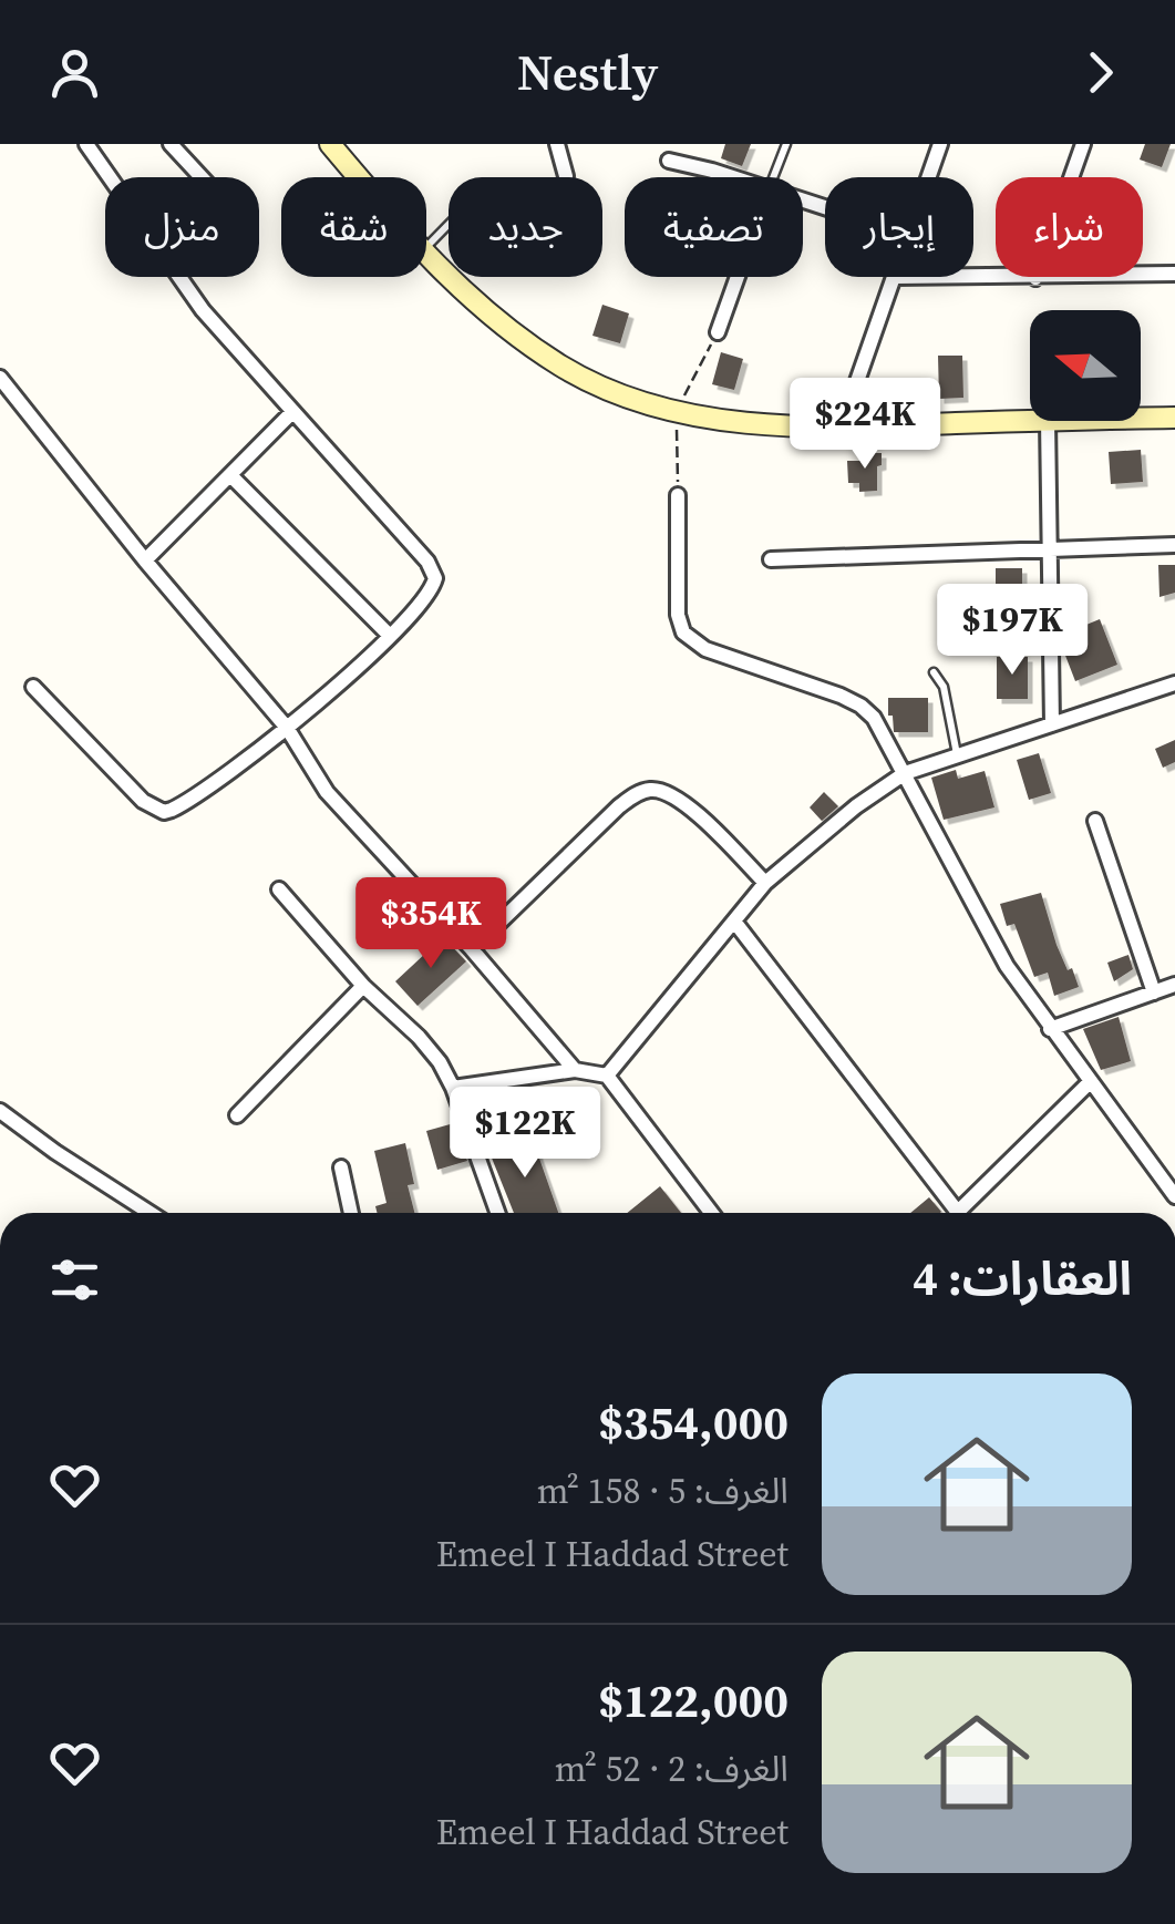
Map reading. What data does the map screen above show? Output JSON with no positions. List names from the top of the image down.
{
  "north": "left",
  "page": {
    "header": "Nestly",
    "chip": [
      "شراء",
      "إيجار",
      "تصفية",
      "جديد",
      "شقة",
      "منزل"
    ],
    "price": [
      "$224K",
      "$197K",
      "$354K",
      "$122K"
    ],
    "heading": "العقارات: 4",
    "list": [
      {
        "name": "$354,000",
        "note": "الغرف: 5 · 158 m² · Emeel I Haddad Street"
      },
      {
        "name": "$122,000",
        "note": "الغرف: 2 · 52 m² · Emeel I Haddad Street"
      }
    ]
  }
}
